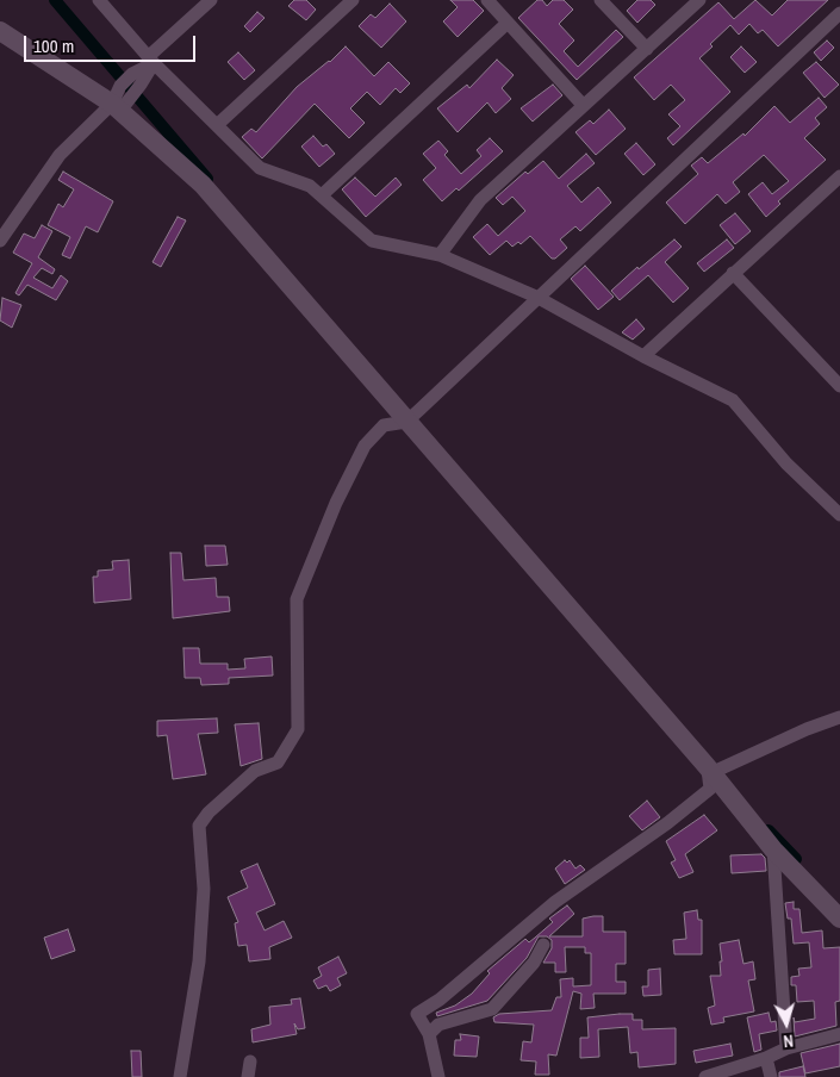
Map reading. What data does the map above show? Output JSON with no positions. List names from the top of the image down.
{
  "scale_bar": "100 m",
  "north": "bottom"
}
